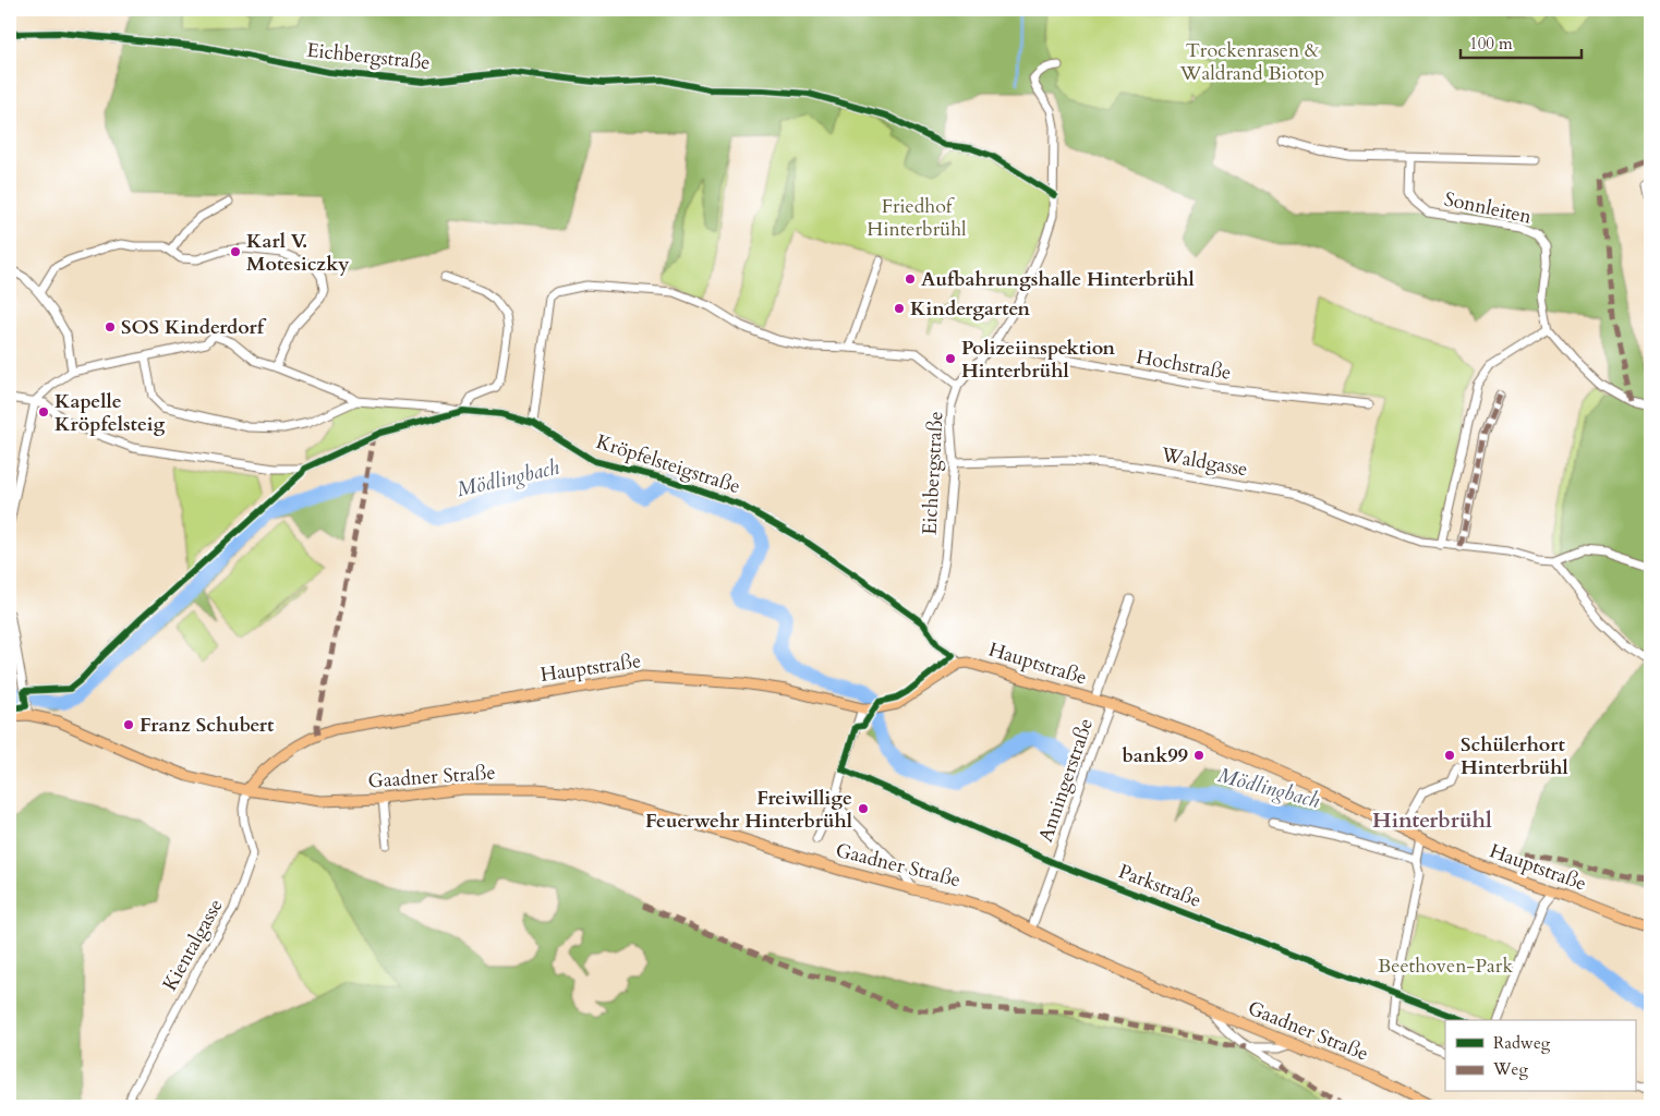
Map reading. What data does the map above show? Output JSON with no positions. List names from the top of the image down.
{
  "streets": {
    "main road": ["Hauptstraße", "Gaadner Straße"],
    "street": [
      "Eichbergstraße",
      "Sonnleiten",
      "Hochstraße",
      "Waldgasse",
      "Kröpfelsteigstraße",
      "Anningerstraße",
      "Parkstraße",
      "Kientalgasse"
    ]
  },
  "crossings": [
    ["Eichbergstraße", "Hochstraße"],
    ["Eichbergstraße", "Waldgasse"],
    ["Eichbergstraße", "Kröpfelsteigstraße"],
    ["Hauptstraße", "Gaadner Straße"],
    ["Hauptstraße", "Anningerstraße"],
    ["Hauptstraße", "Kientalgasse"],
    ["Gaadner Straße", "Anningerstraße"],
    ["Gaadner Straße", "Kientalgasse"],
    ["Anningerstraße", "Parkstraße"]
  ],
  "districts": ["Hinterbrühl"],
  "water": ["Mödlingbach"],
  "parks": ["Trockenrasen & Waldrand Biotop", "Friedhof Hinterbrühl", "Beethoven-Park"],
  "places": [
    "Karl V. Motesiczky",
    "Aufbahrungshalle Hinterbrühl",
    "Kindergarten",
    "SOS Kinderdorf",
    "Polizeiinspektion Hinterbrühl",
    "Kapelle Kröpfelsteig",
    "Franz Schubert",
    "bank99",
    "Schülerhort Hinterbrühl",
    "Freiwillige Feuerwehr Hinterbrühl"
  ],
  "legend": ["Radweg", "Weg"],
  "scale_bar": "100 m"
}
